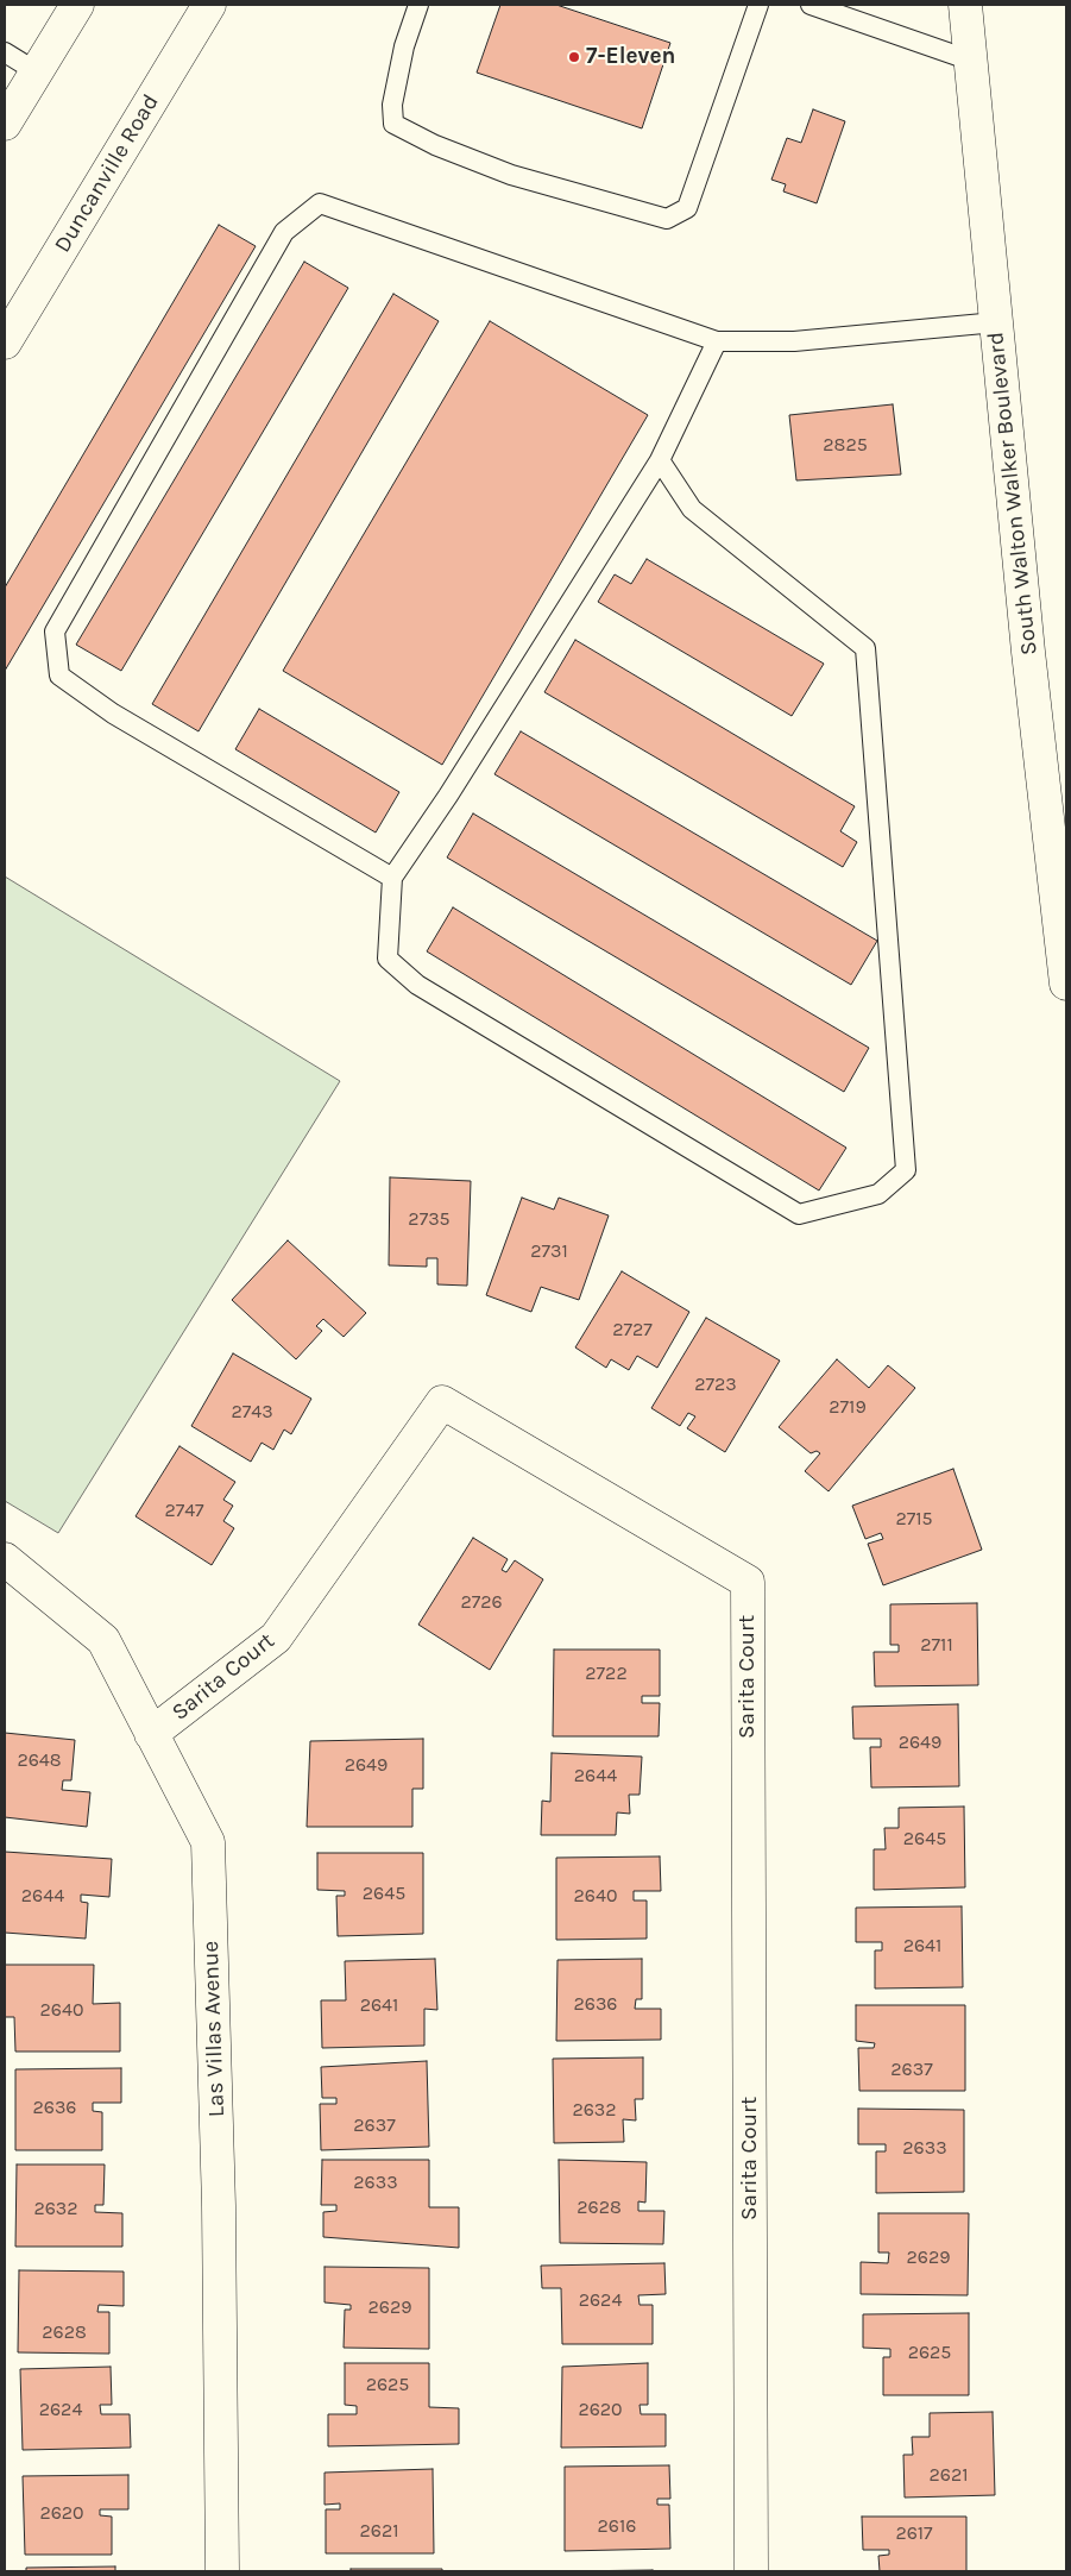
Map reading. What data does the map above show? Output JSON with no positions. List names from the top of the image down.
{
  "streets": {
    "street": [
      "Duncanville Road",
      "South Walton Walker Boulevard",
      "Sarita Court",
      "Las Villas Avenue"
    ]
  },
  "crossings": [
    ["Sarita Court", "Las Villas Avenue"]
  ],
  "places": ["7-Eleven"],
  "house_numbers": [
    "2825",
    "2735",
    "2731",
    "2727",
    "2723",
    "2719",
    "2743",
    "2747",
    "2715",
    "2726",
    "2711",
    "2722",
    "2649",
    "2648",
    "2649",
    "2644",
    "2645",
    "2645",
    "2644",
    "2640",
    "2641",
    "2636",
    "2641",
    "2640",
    "2637",
    "2636",
    "2632",
    "2637",
    "2633",
    "2633",
    "2628",
    "2632",
    "2629",
    "2624",
    "2629",
    "2628",
    "2625",
    "2625",
    "2624",
    "2620",
    "2621",
    "2620",
    "2616",
    "2621",
    "2617"
  ]
}
